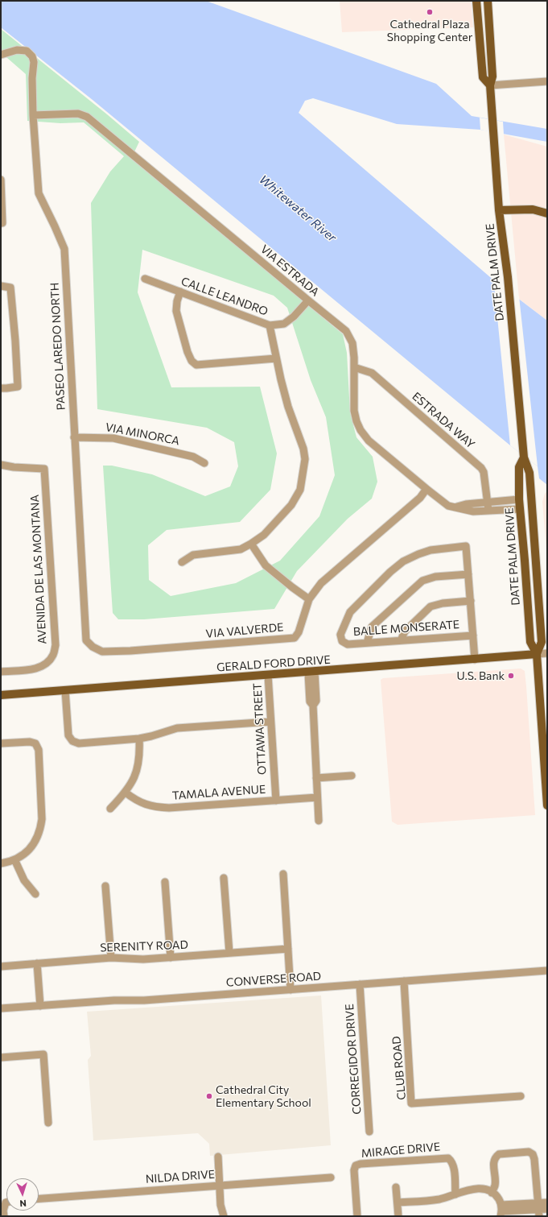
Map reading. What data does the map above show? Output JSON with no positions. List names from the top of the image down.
{
  "streets": {
    "main road": ["DATE PALM DRIVE", "GERALD FORD DRIVE"],
    "street": [
      "VIA ESTRADA",
      "CALLE LEANDRO",
      "PASEO LAREDO NORTH",
      "ESTRADA WAY",
      "VIA MINORCA",
      "AVENIDA DE LAS MONTANA",
      "BALLE MONSERATE",
      "VIA VALVERDE",
      "OTTAWA STREET",
      "TAMALA AVENUE",
      "SERENITY ROAD",
      "CONVERSE ROAD",
      "CORREGIDOR DRIVE",
      "CLUB ROAD",
      "MIRAGE DRIVE",
      "NILDA DRIVE"
    ]
  },
  "crossings": [
    ["VIA ESTRADA", "DATE PALM DRIVE"],
    ["VIA ESTRADA", "CALLE LEANDRO"],
    ["VIA ESTRADA", "PASEO LAREDO NORTH"],
    ["VIA ESTRADA", "ESTRADA WAY"],
    ["VIA ESTRADA", "VIA VALVERDE"],
    ["DATE PALM DRIVE", "GERALD FORD DRIVE"],
    ["PASEO LAREDO NORTH", "VIA MINORCA"],
    ["PASEO LAREDO NORTH", "VIA VALVERDE"],
    ["GERALD FORD DRIVE", "OTTAWA STREET"],
    ["OTTAWA STREET", "TAMALA AVENUE"],
    ["CONVERSE ROAD", "CORREGIDOR DRIVE"],
    ["CONVERSE ROAD", "CLUB ROAD"]
  ],
  "water": ["Whitewater River"],
  "places": ["Cathedral Plaza Shopping Center", "U.S. Bank", "Cathedral City Elementary School"],
  "north": "bottom"
}
